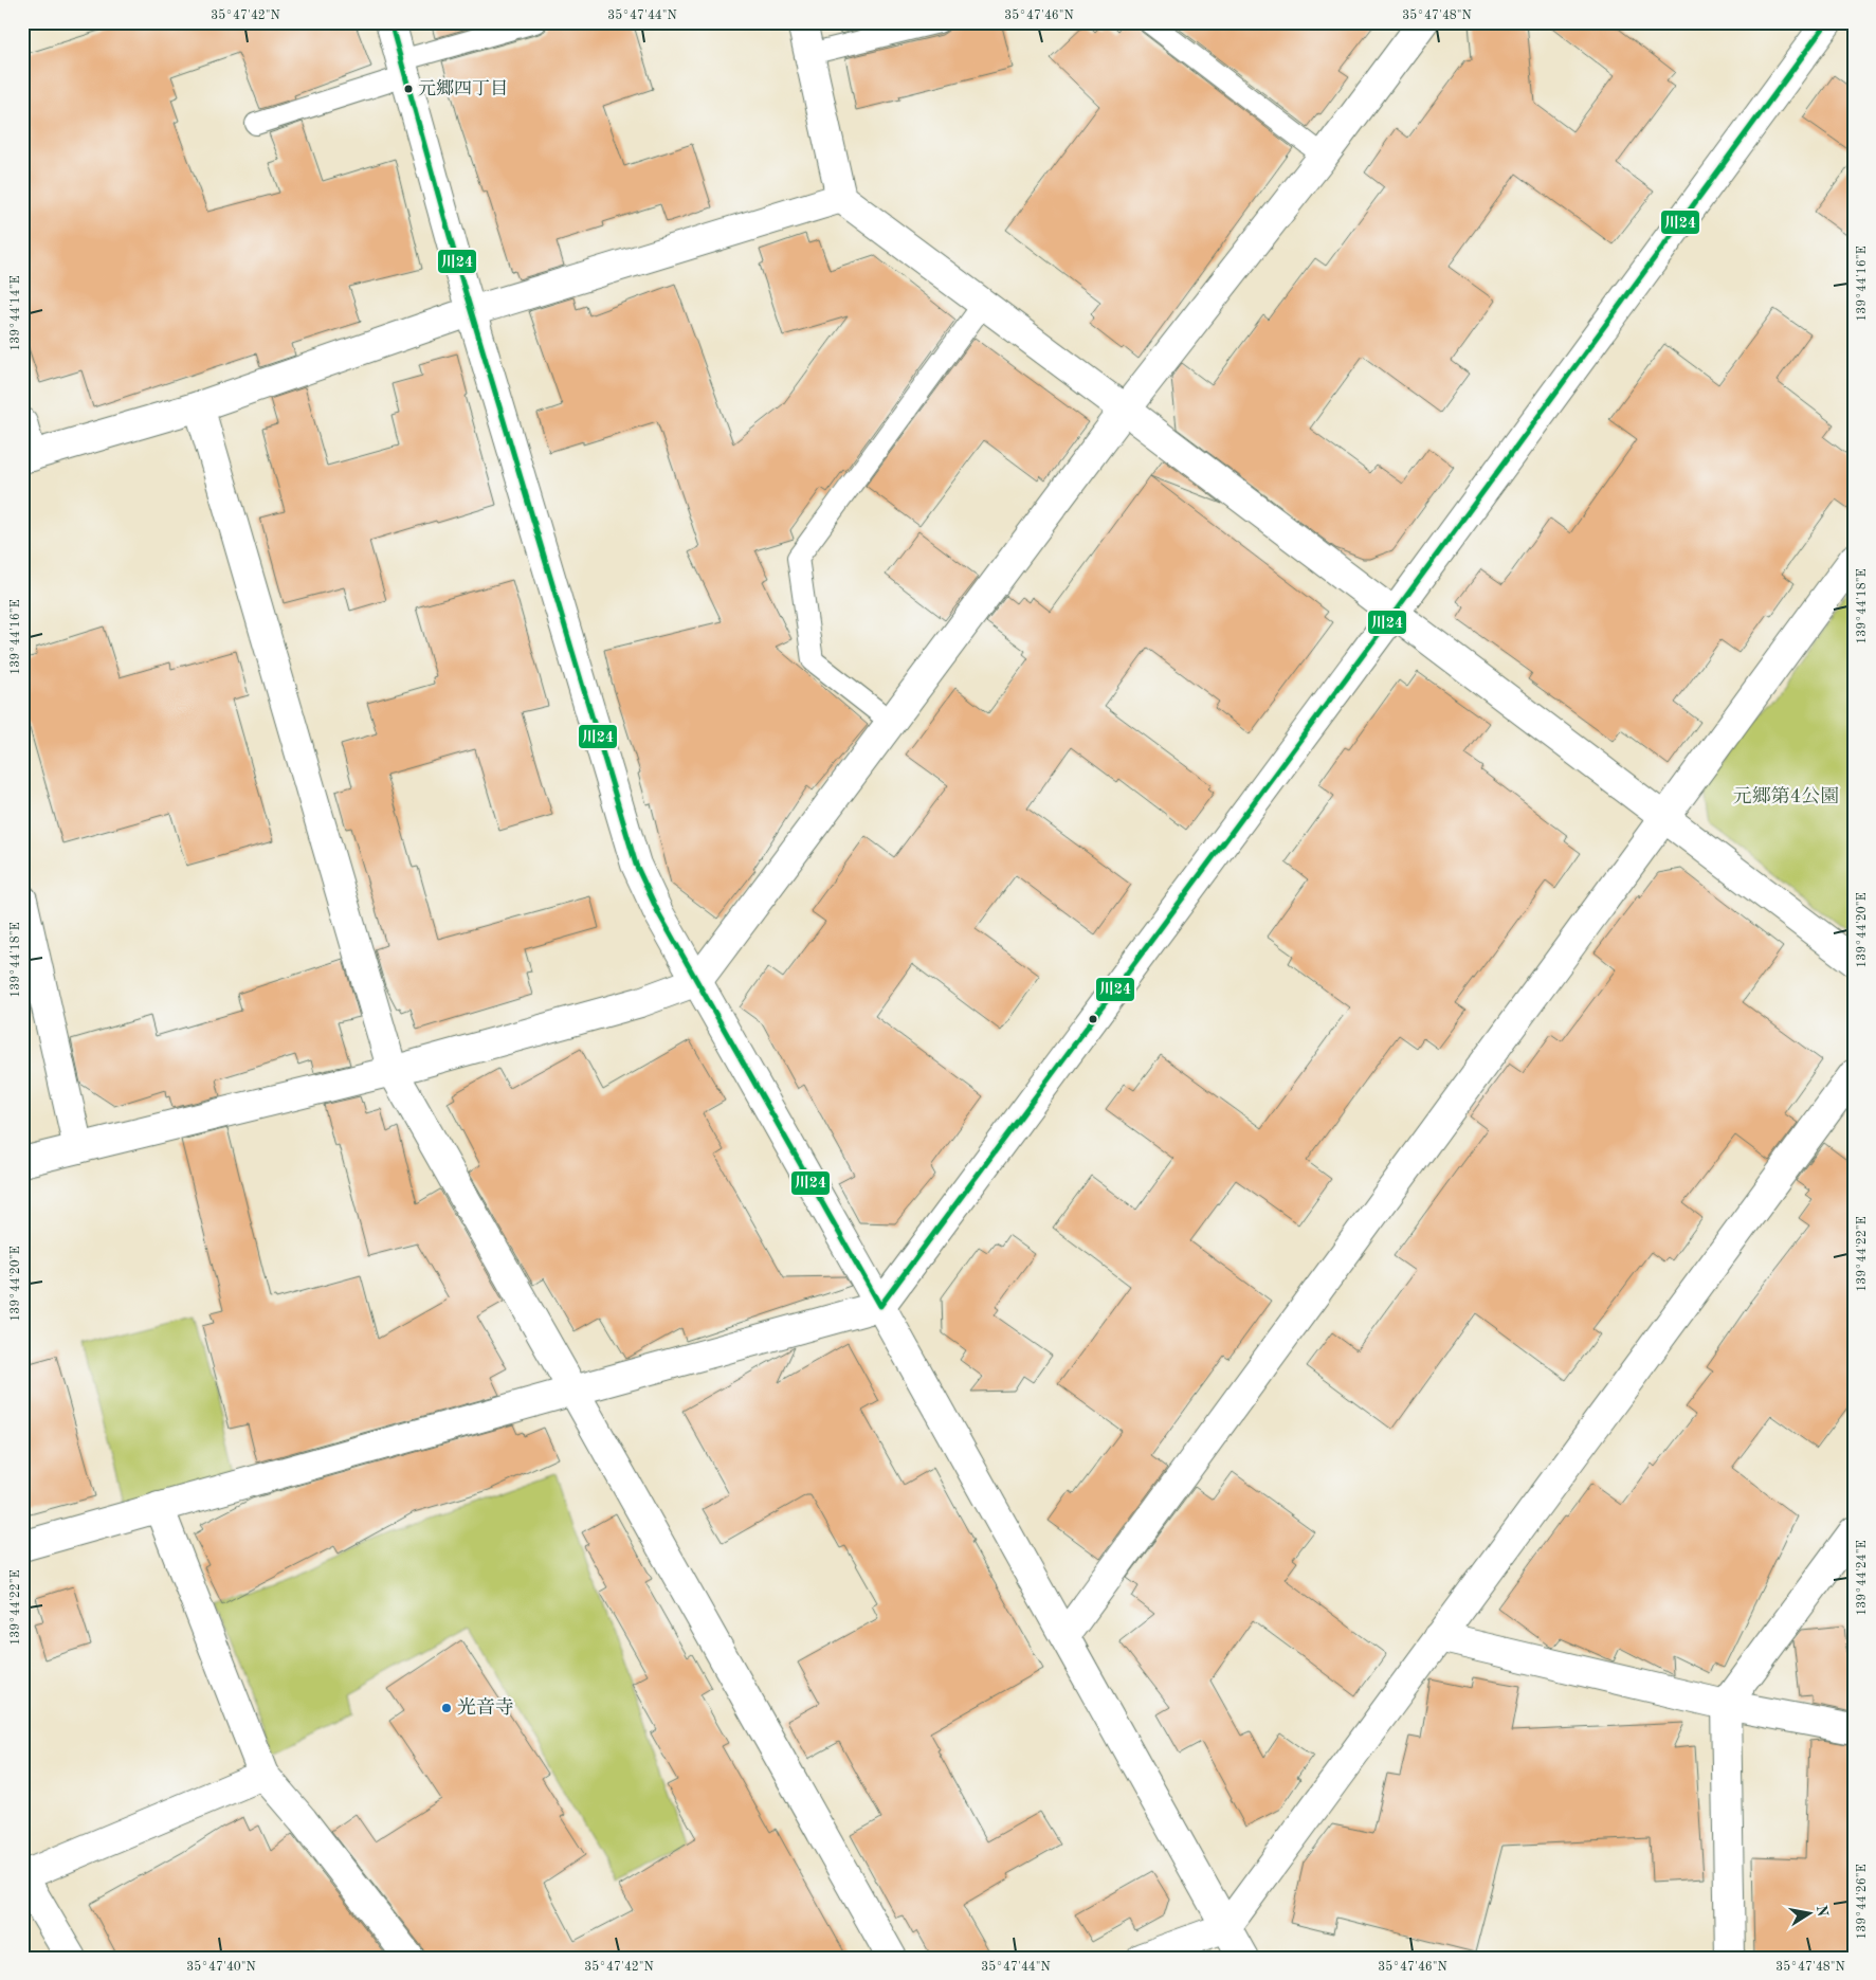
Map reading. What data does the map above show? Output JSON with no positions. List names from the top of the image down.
{
  "parks": ["元郷第4公園"],
  "places": ["元郷四丁目", "光音寺"],
  "lines": ["transit line 川24"],
  "north": "right",
  "coordinates": [
    "35°47'42\"N",
    "35°47'44\"N",
    "35°47'46\"N",
    "35°47'48\"N",
    "139°44'16\"E",
    "139°44'14\"E",
    "139°44'18\"E",
    "139°44'20\"E",
    "139°44'22\"E",
    "139°44'24\"E",
    "139°44'26\"E",
    "35°47'40\"N"
  ]
}
